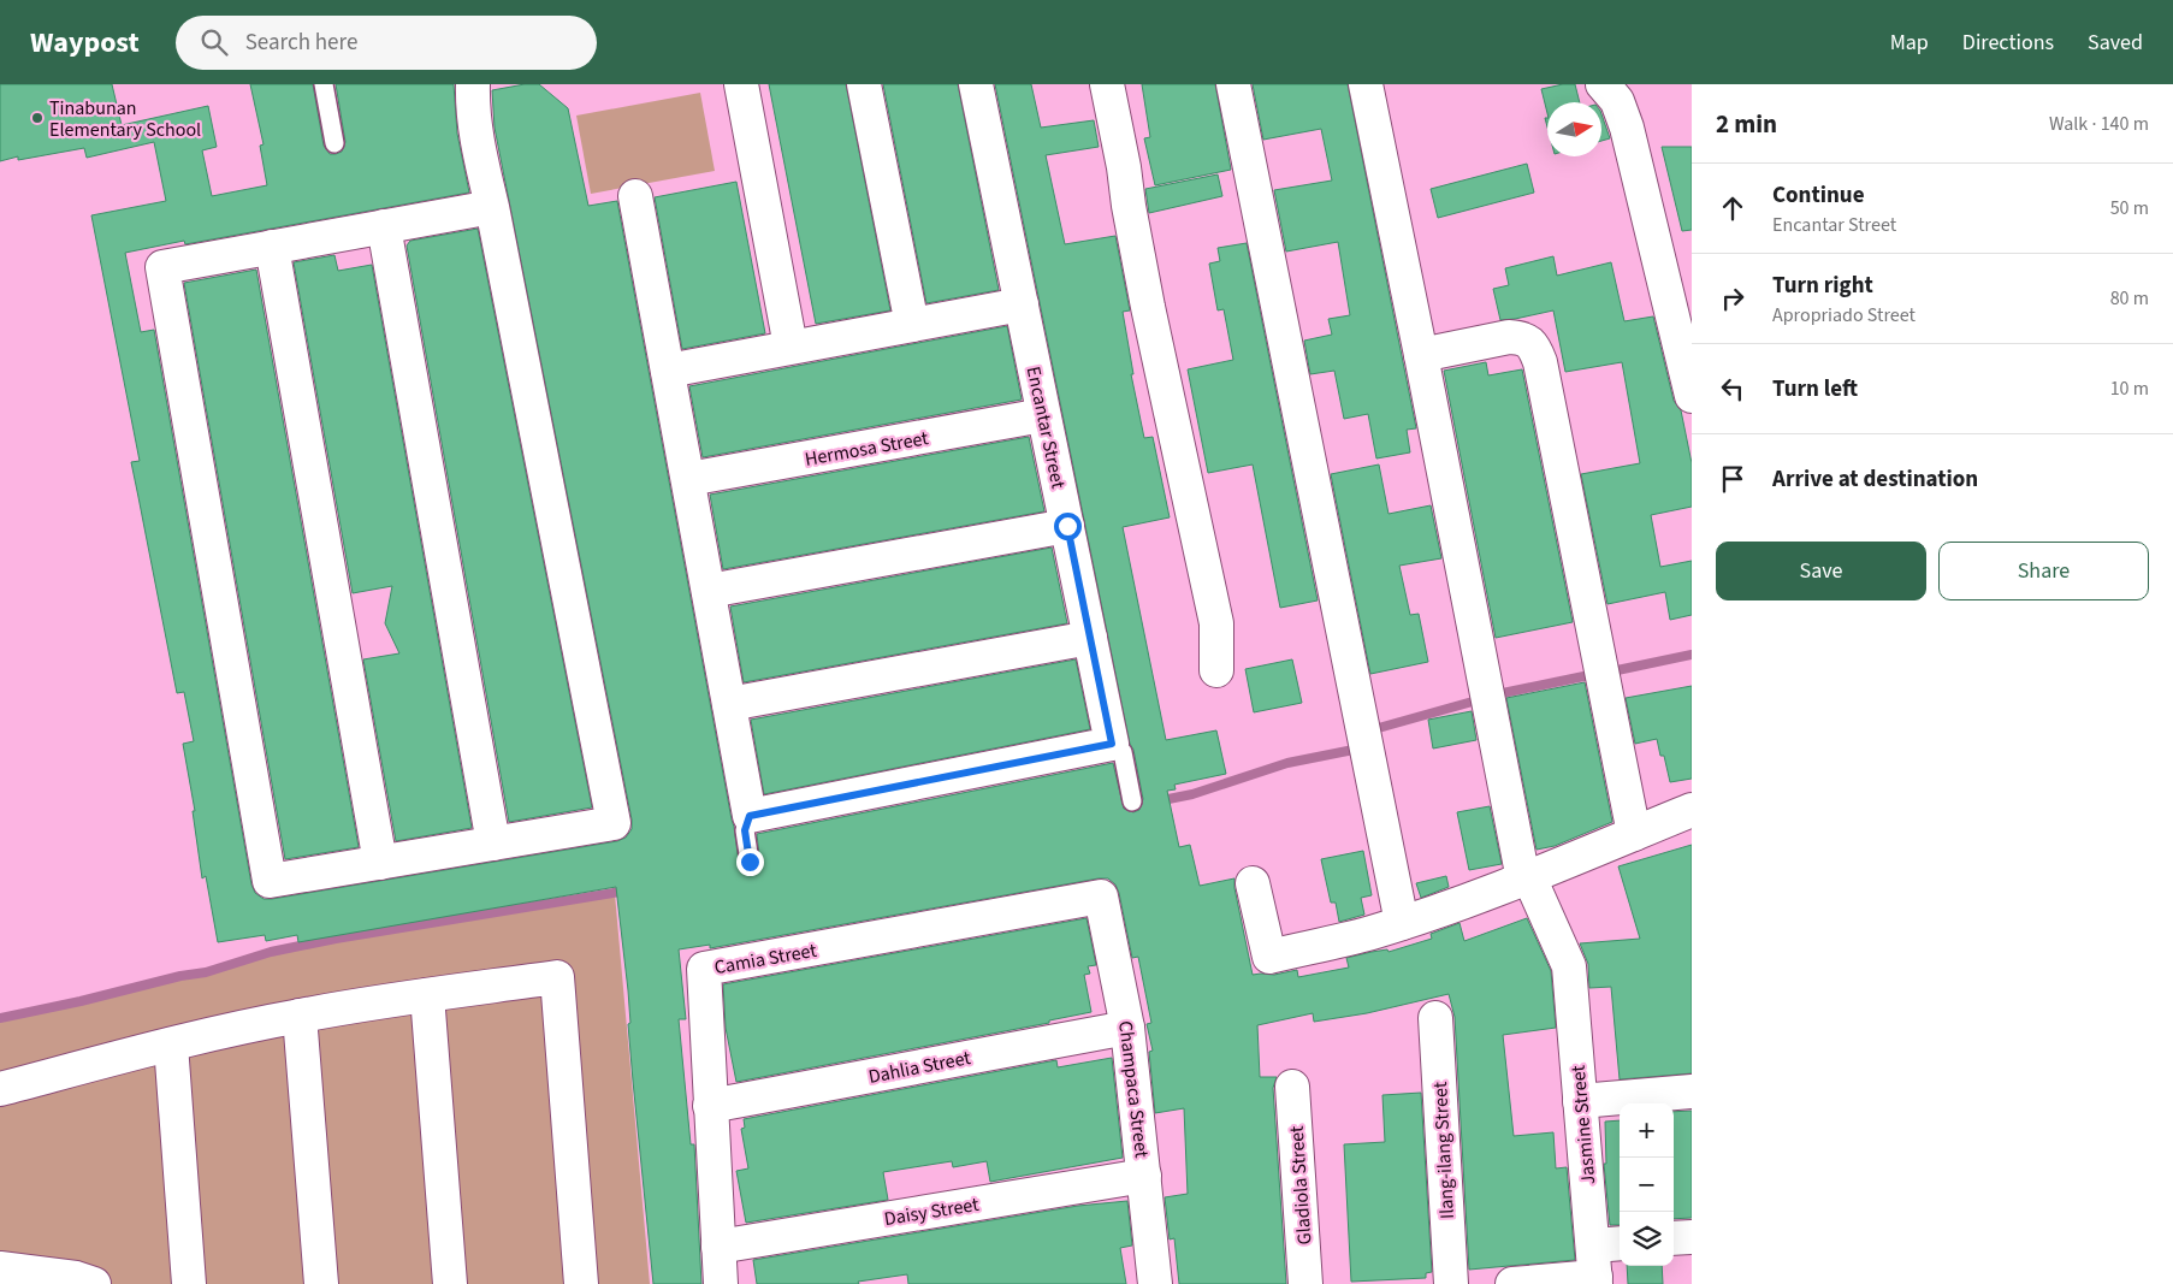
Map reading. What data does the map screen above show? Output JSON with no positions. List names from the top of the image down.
{
  "streets": {
    "street": [
      "Encantar Street",
      "Hermosa Street",
      "Camia Street",
      "Dahlia Street",
      "Champaca Street",
      "Jasmine Street",
      "Ilang-ilang Street",
      "Gladiola Street",
      "Daisy Street"
    ]
  },
  "crossings": [
    ["Encantar Street", "Hermosa Street"],
    ["Camia Street", "Dahlia Street"],
    ["Camia Street", "Champaca Street"],
    ["Camia Street", "Daisy Street"],
    ["Dahlia Street", "Champaca Street"],
    ["Champaca Street", "Daisy Street"]
  ],
  "places": ["Tinabunan Elementary School"],
  "north": "right",
  "page": {
    "header": "Waypost",
    "search": "Search here",
    "nav": ["Map", "Directions", "Saved"],
    "heading": ["2 min", "Walk · 140 m"],
    "list": [
      ["Continue", "Encantar Street", "50 m"],
      ["Turn right", "Apropriado Street", "80 m"],
      ["Turn left", "10 m"],
      "Arrive at destination"
    ],
    "buttons": ["Save", "Share"],
    "map_buttons": ["+", "−"]
  }
}
